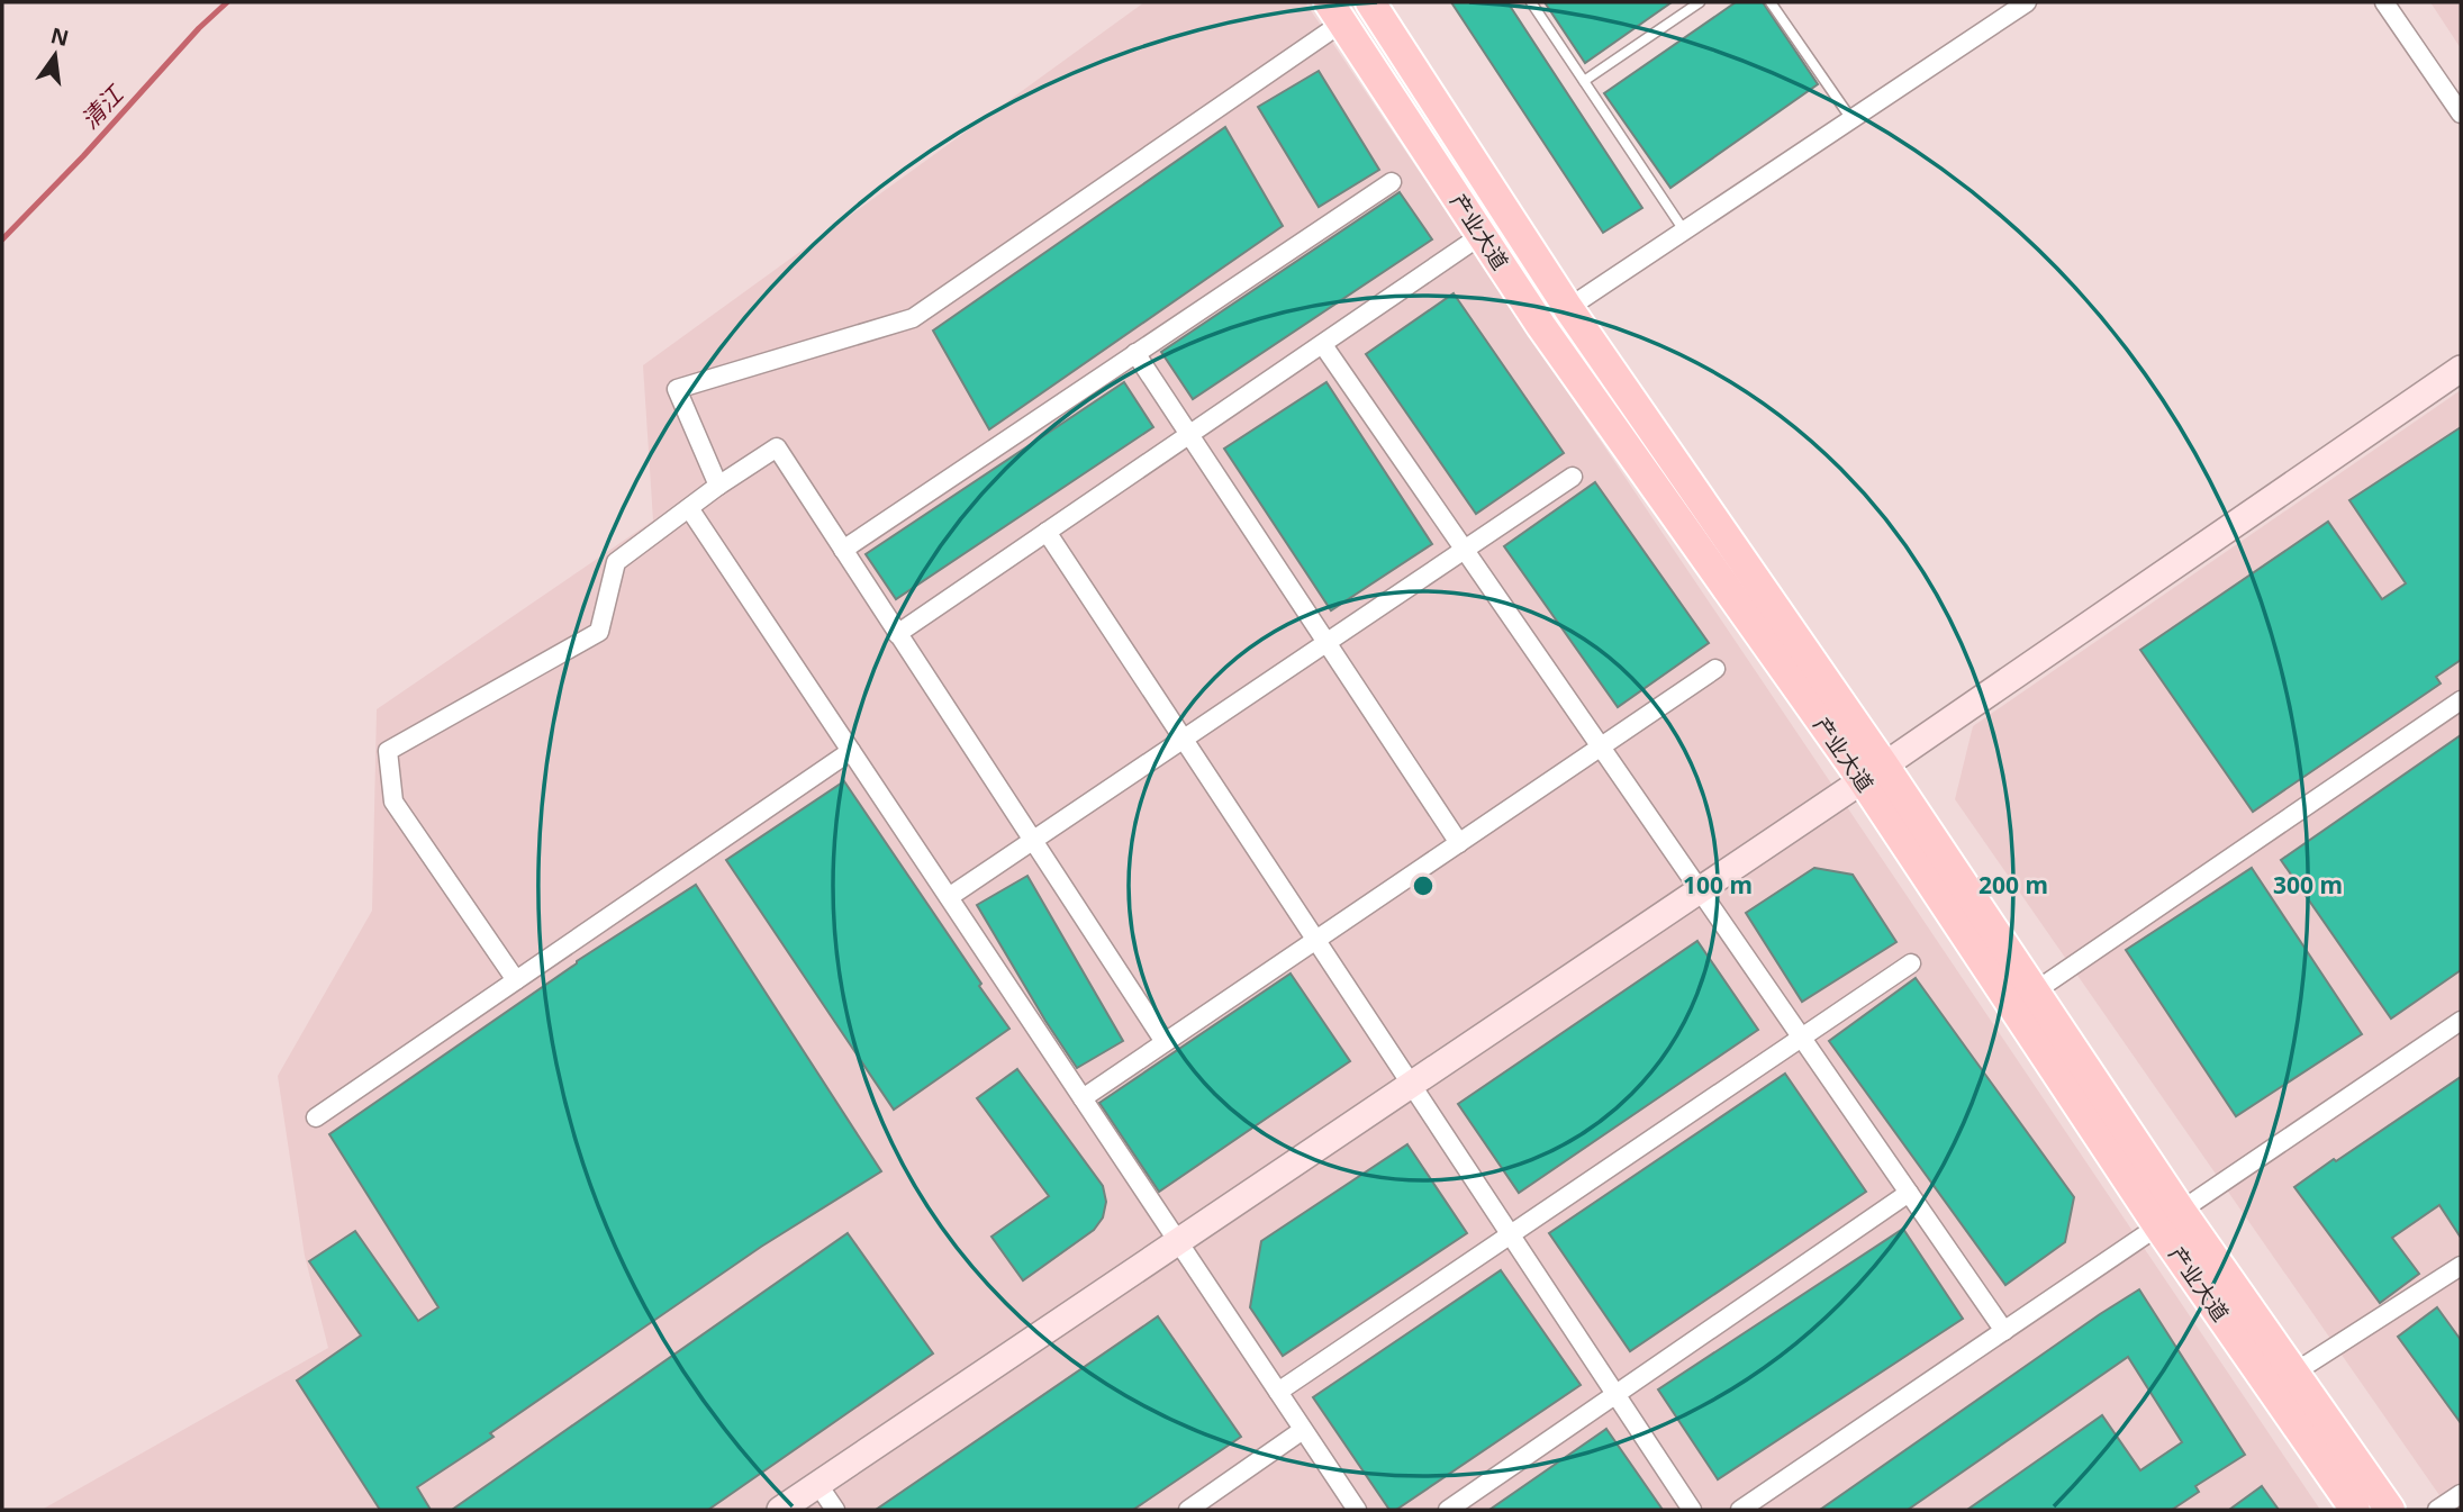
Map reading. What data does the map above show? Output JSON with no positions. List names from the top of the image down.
{
  "streets": {
    "main road": ["产业大道"]
  },
  "water": ["清江"],
  "north": "top",
  "rings": ["100 m", "200 m", "300 m"]
}
